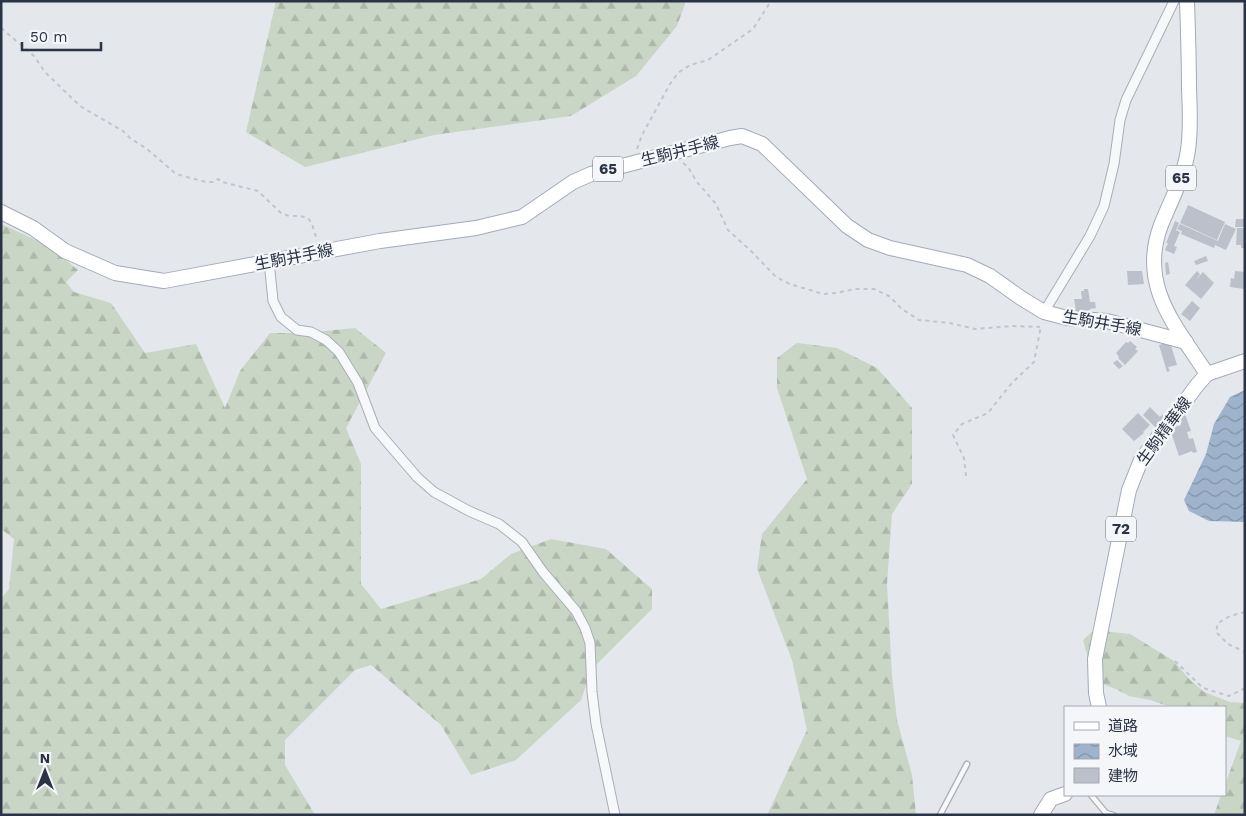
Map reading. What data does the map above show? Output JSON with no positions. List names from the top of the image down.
{
  "streets": {
    "main road": [
      "生駒井手線",
      "65",
      "生駒精華線",
      "72"
    ]
  },
  "crossings": [
    ["生駒井手線", "65"],
    ["65", "生駒精華線"]
  ],
  "legend": ["道路", "水域", "建物"],
  "scale_bar": "50 m",
  "north": "top"
}
